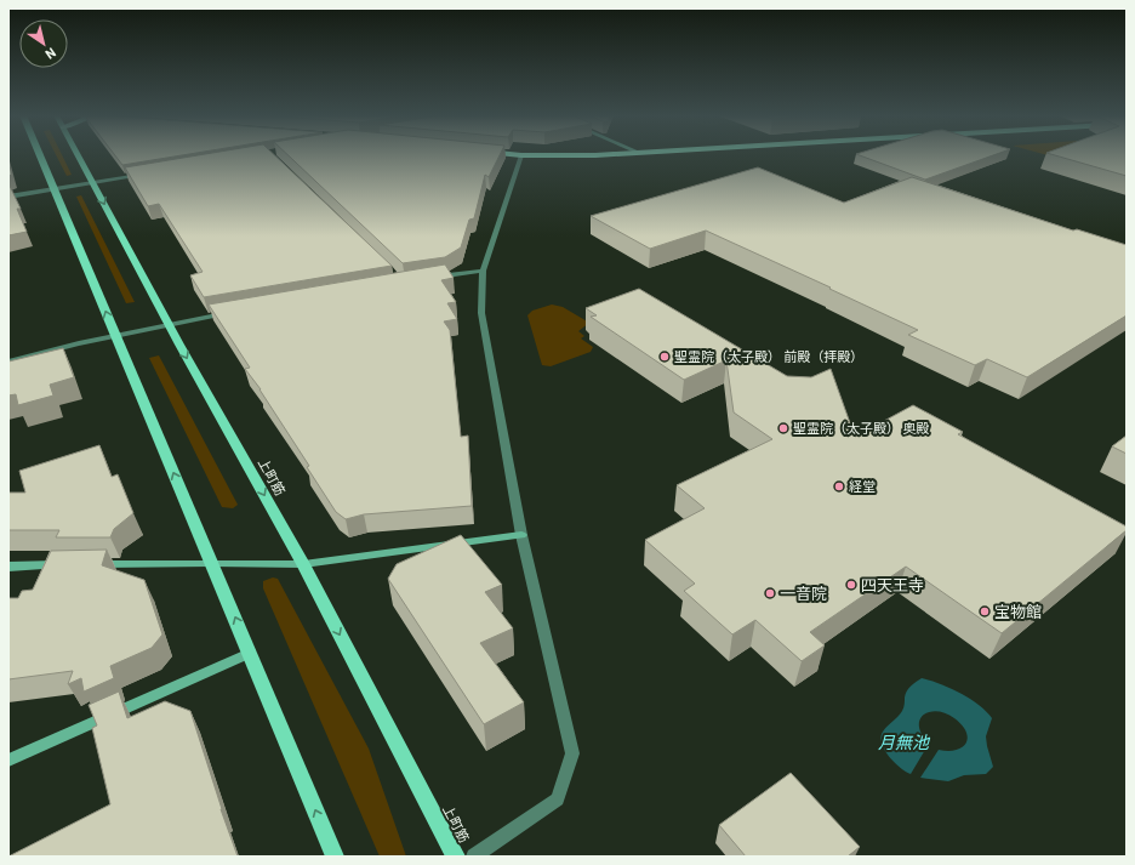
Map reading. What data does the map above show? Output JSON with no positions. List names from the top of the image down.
{
  "streets": {
    "main road": ["上町筋"]
  },
  "water": ["月無池"],
  "places": [
    "聖霊院（太子殿） 前殿（拝殿）",
    "聖霊院（太子殿） 奥殿",
    "経堂",
    "四天王寺",
    "一音院",
    "宝物館"
  ],
  "north": "bottom right"
}
